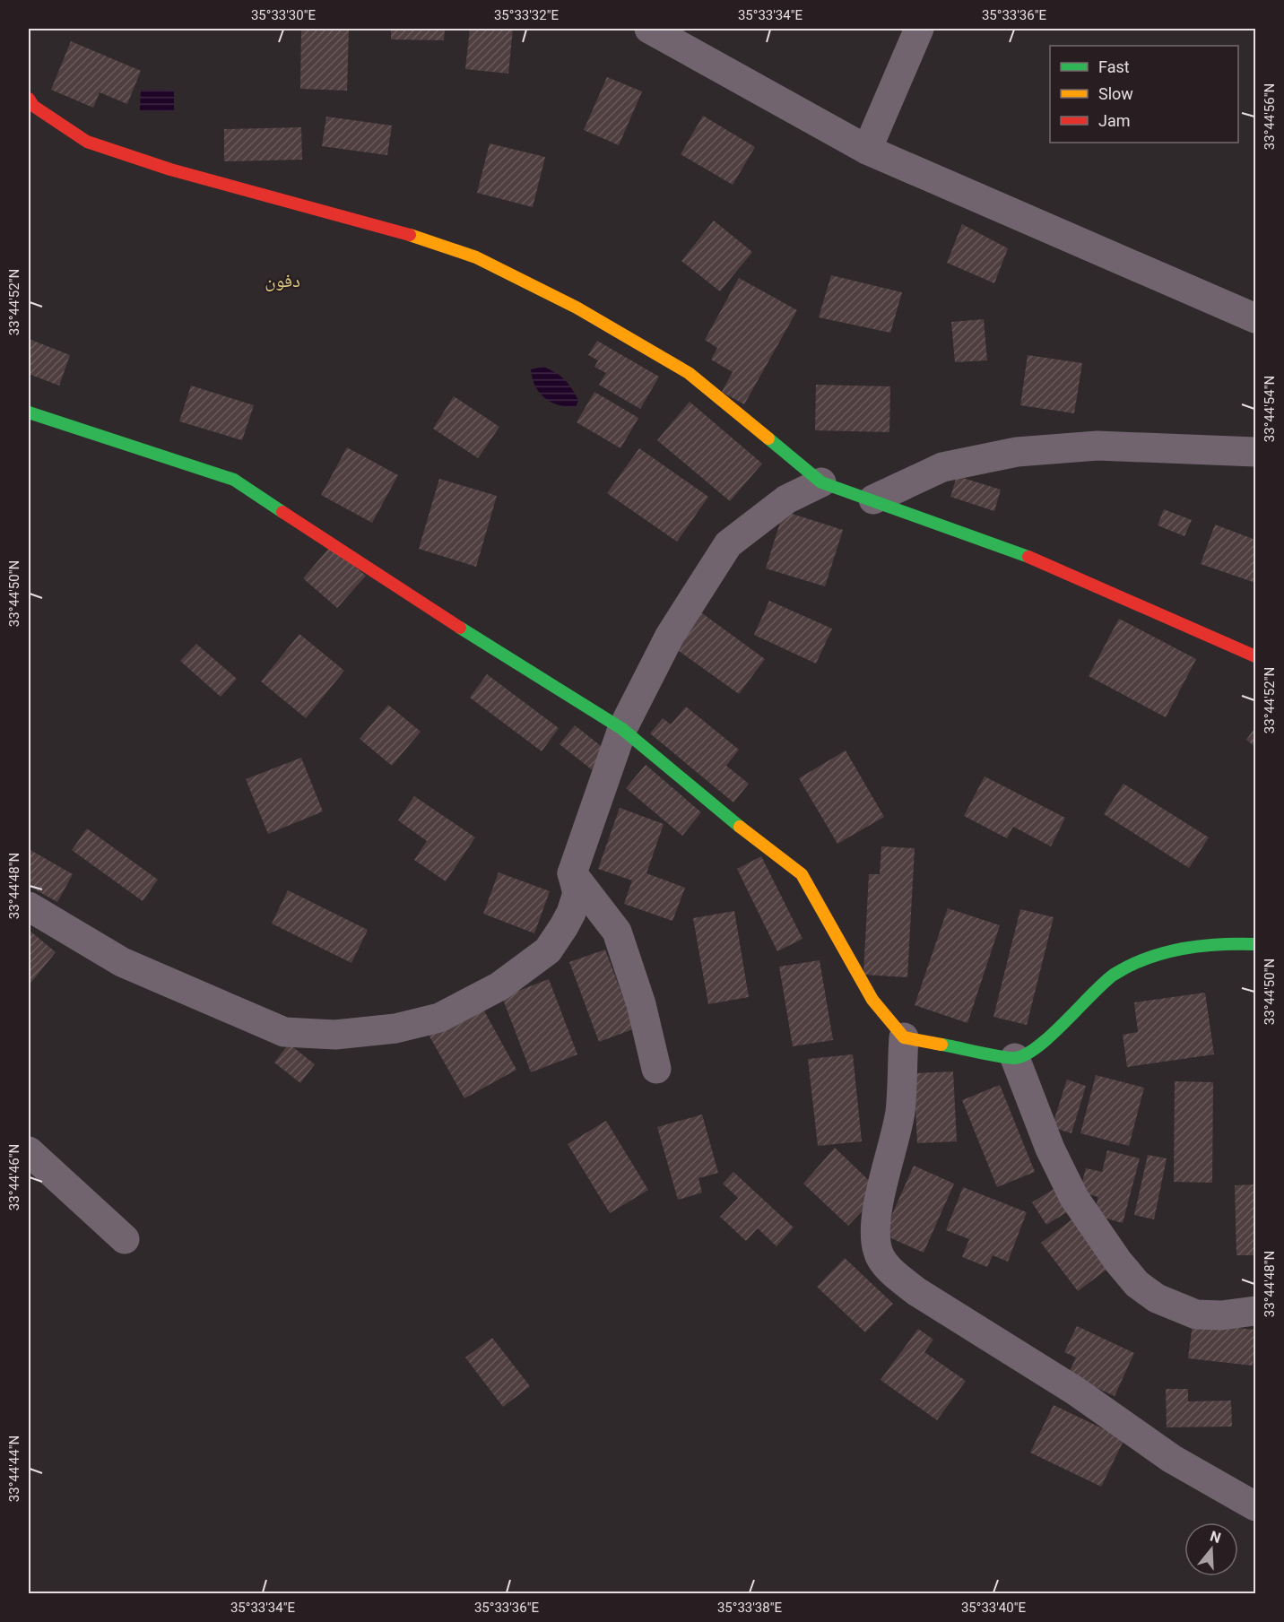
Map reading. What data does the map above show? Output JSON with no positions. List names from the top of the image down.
{
  "districts": ["دفون"],
  "legend": ["Fast", "Slow", "Jam"],
  "north": "top",
  "coordinates": [
    "35°33'30\"E",
    "35°33'32\"E",
    "35°33'34\"E",
    "35°33'36\"E",
    "33°44'56\"N",
    "33°44'52\"N",
    "33°44'54\"N",
    "33°44'50\"N",
    "33°44'48\"N",
    "33°44'46\"N",
    "33°44'44\"N",
    "35°33'38\"E",
    "35°33'40\"E"
  ]
}
